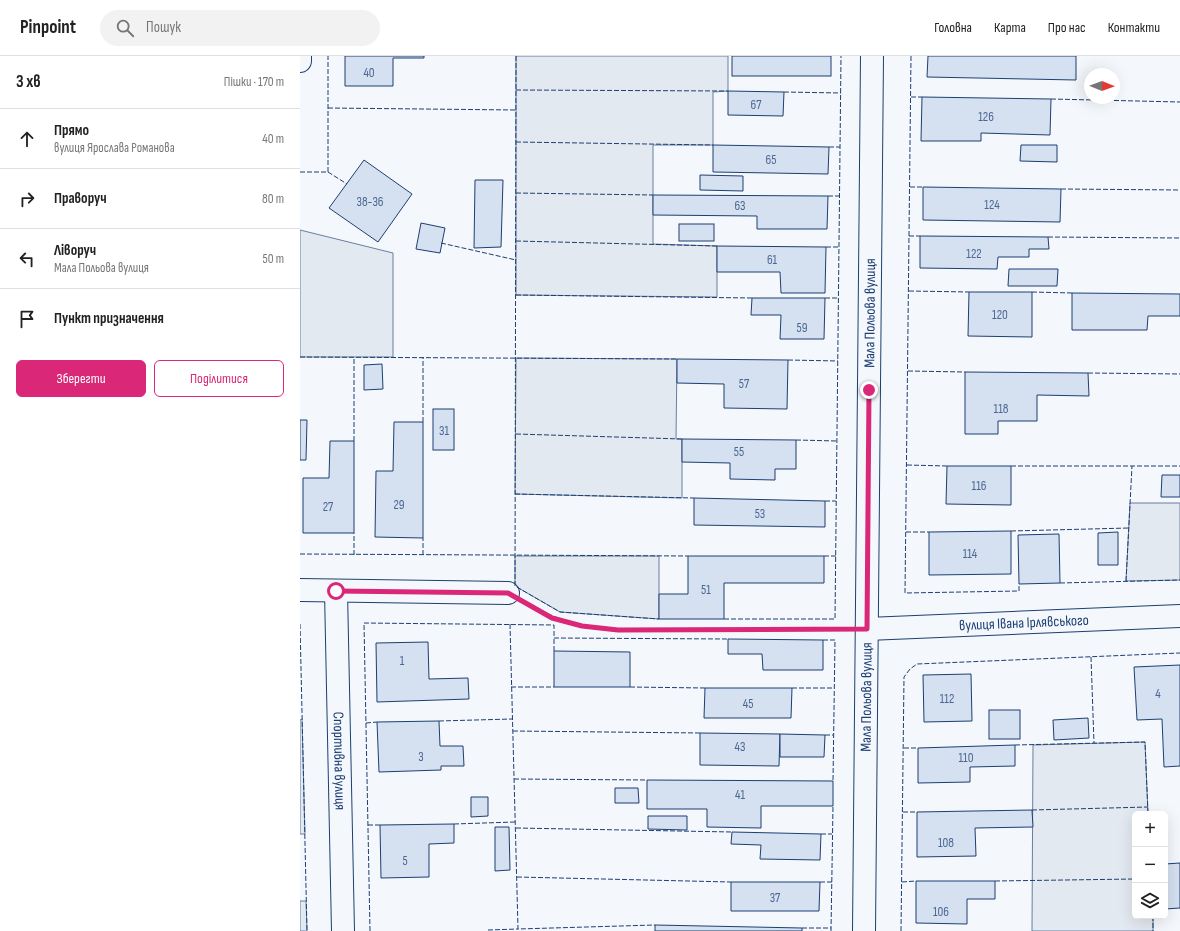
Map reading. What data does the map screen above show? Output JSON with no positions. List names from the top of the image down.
{
  "streets": {
    "street": ["Мала Польова вулиця", "вулиця Івана Ірлявського", "Спортивна вулиця"]
  },
  "crossings": [
    ["Мала Польова вулиця", "вулиця Івана Ірлявського"]
  ],
  "house_numbers": [
    "40",
    "67",
    "126",
    "65",
    "38-36",
    "124",
    "63",
    "122",
    "61",
    "120",
    "59",
    "57",
    "118",
    "31",
    "55",
    "116",
    "29",
    "27",
    "53",
    "114",
    "51",
    "1",
    "4",
    "112",
    "45",
    "43",
    "3",
    "110",
    "41",
    "108",
    "5",
    "37",
    "106"
  ],
  "north": "right",
  "page": {
    "header": "Pinpoint",
    "search": "Пошук",
    "nav": [
      "Головна",
      "Карта",
      "Про нас",
      "Контакти"
    ],
    "heading": ["3 хв", "Пішки · 170 m"],
    "list": [
      ["Прямо", "вулиця Ярослава Романова", "40 m"],
      ["Праворуч", "80 m"],
      ["Ліворуч", "Мала Польова вулиця", "50 m"],
      "Пункт призначення"
    ],
    "buttons": ["Зберегти", "Поділитися"],
    "map_buttons": ["+", "−"]
  }
}
